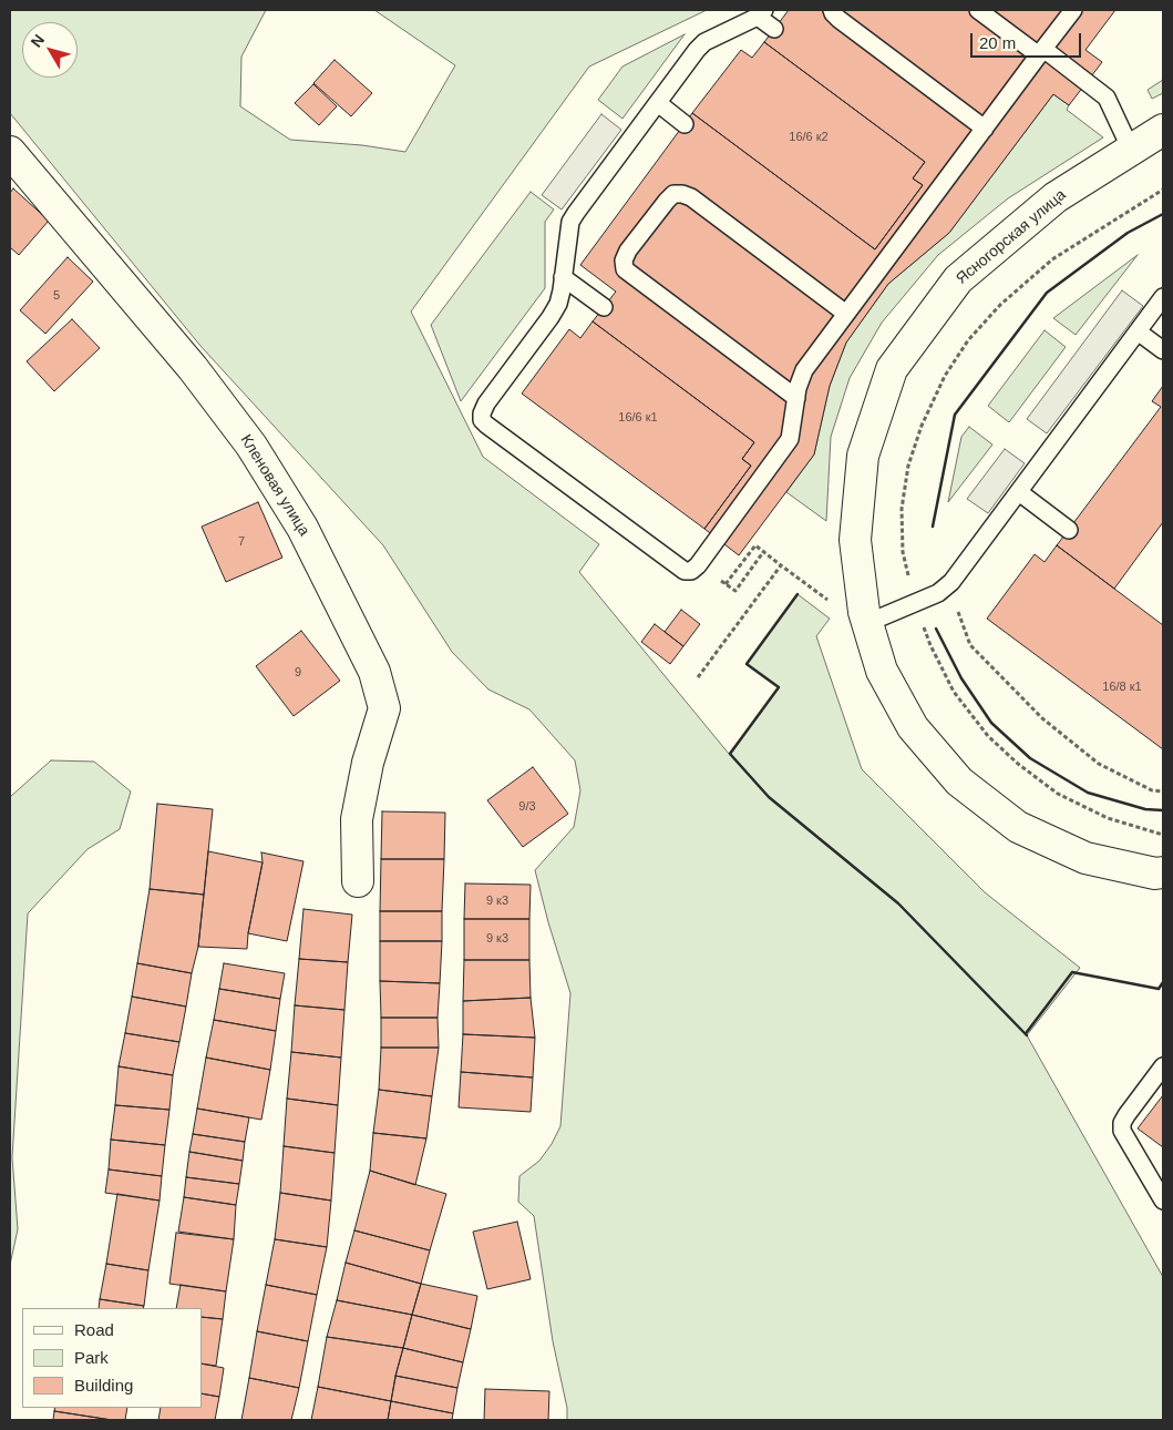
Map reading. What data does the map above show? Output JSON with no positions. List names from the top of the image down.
{
  "streets": {
    "street": ["Ясногорская улица", "Кленовая улица"]
  },
  "house_numbers": [
    "16/6 к2",
    "5",
    "16/6 к1",
    "7",
    "9",
    "16/8 к1",
    "9/3",
    "9 к3",
    "9 к3"
  ],
  "legend": ["Road", "Park", "Building"],
  "scale_bar": "20 m",
  "north": "top left"
}
